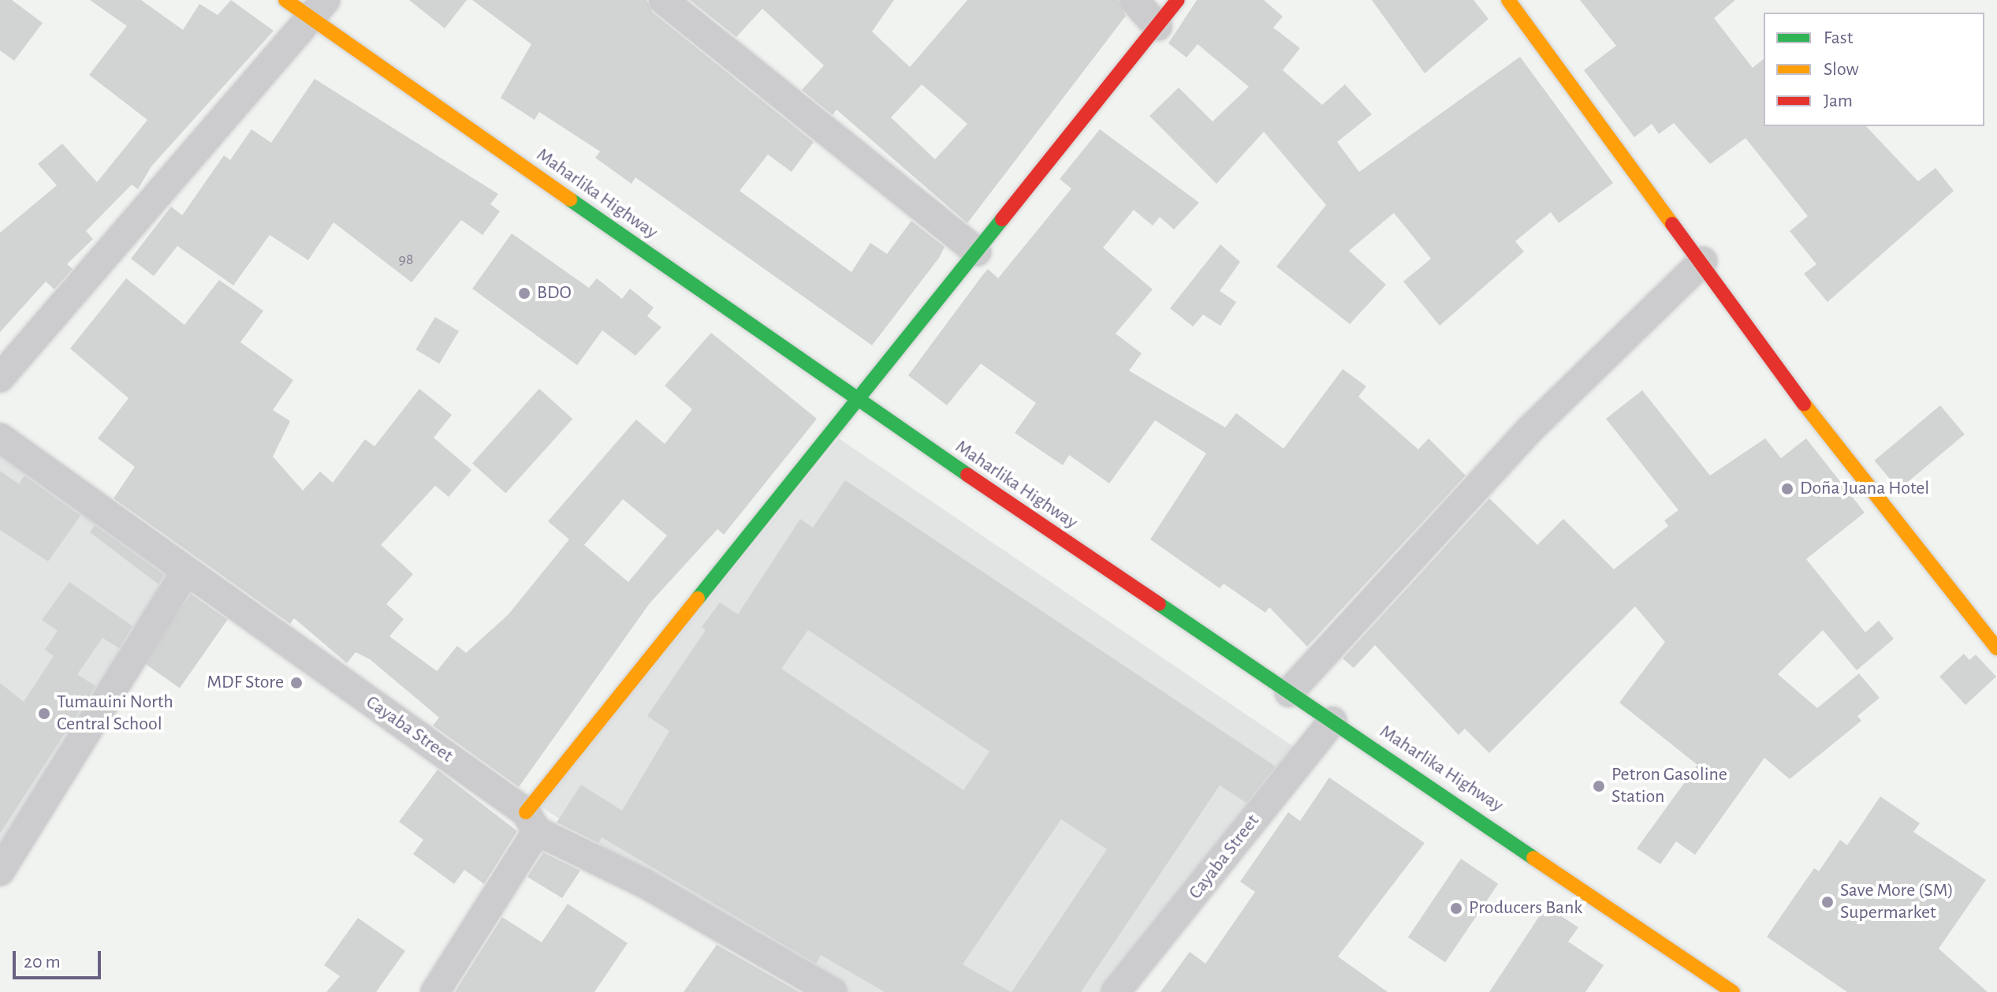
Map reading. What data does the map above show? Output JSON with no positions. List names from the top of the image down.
{
  "streets": {
    "street": ["Maharlika Highway", "Cayaba Street"]
  },
  "crossings": [
    ["Maharlika Highway", "Cayaba Street"]
  ],
  "places": [
    "BDO",
    "Doña Juana Hotel",
    "MDF Store",
    "Tumauini North Central School",
    "Petron Gasoline Station",
    "Save More (SM) Supermarket",
    "Producers Bank"
  ],
  "house_numbers": ["98"],
  "legend": ["Fast", "Slow", "Jam"],
  "scale_bar": "20 m"
}
